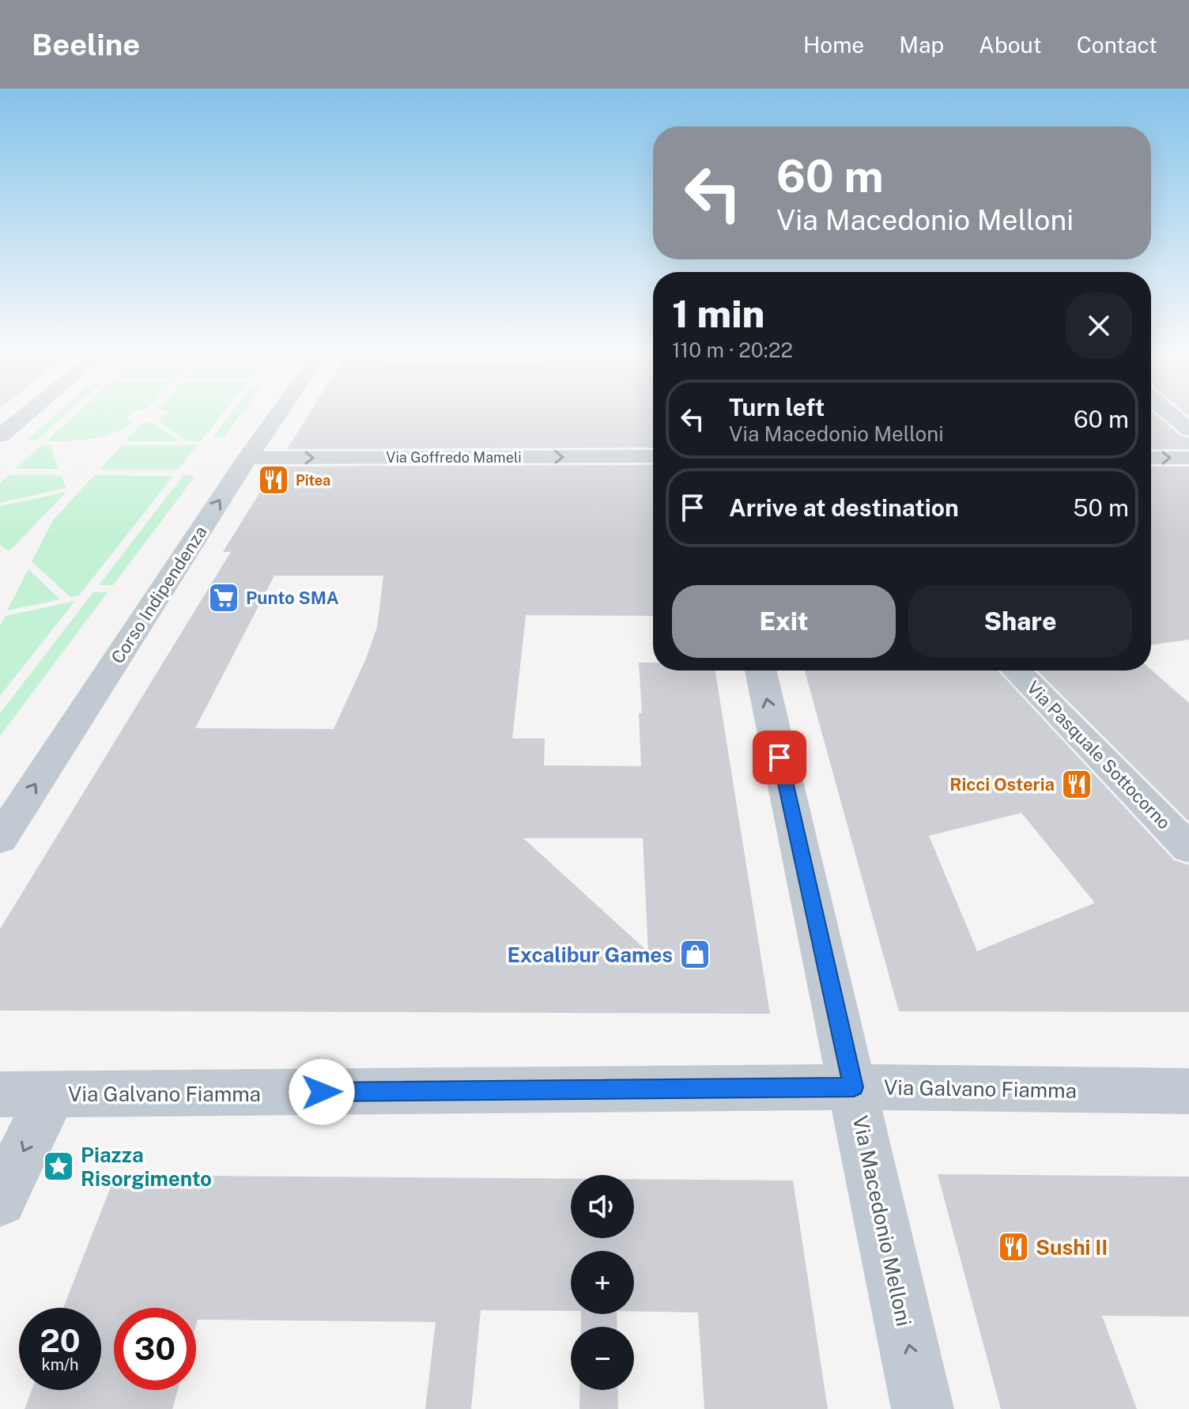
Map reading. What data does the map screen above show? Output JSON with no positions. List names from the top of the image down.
{
  "streets": {
    "street": [
      "Via Goffredo Mameli",
      "Corso Indipendenza",
      "Via Pasquale Sottocorno",
      "Via Galvano Fiamma",
      "Via Macedonio Melloni"
    ]
  },
  "crossings": [
    ["Via Goffredo Mameli", "Corso Indipendenza"],
    ["Via Galvano Fiamma", "Via Macedonio Melloni"]
  ],
  "one_way": ["Via Goffredo Mameli", "Corso Indipendenza", "Via Macedonio Melloni"],
  "places": {
    "restaurant": ["Pitea", "Ricci Osteria", "Sushi II"],
    "supermarket": ["Punto SMA"],
    "shop": ["Excalibur Games"],
    "place": ["Piazza Risorgimento"]
  },
  "page": {
    "header": "Beeline",
    "nav": [
      "Home",
      "Map",
      "About",
      "Contact"
    ],
    "turn": ["60 m", "Via Macedonio Melloni"],
    "heading": ["1 min", "110 m · 20:22"],
    "list": [
      {
        "name": "Turn left",
        "note": "Via Macedonio Melloni",
        "value": "60 m"
      },
      {
        "name": "Arrive at destination",
        "value": "50 m"
      }
    ],
    "buttons": ["Exit", "Share"],
    "map_buttons": ["+", "−"],
    "speed": "20 km/h",
    "limit": "30"
  }
}
